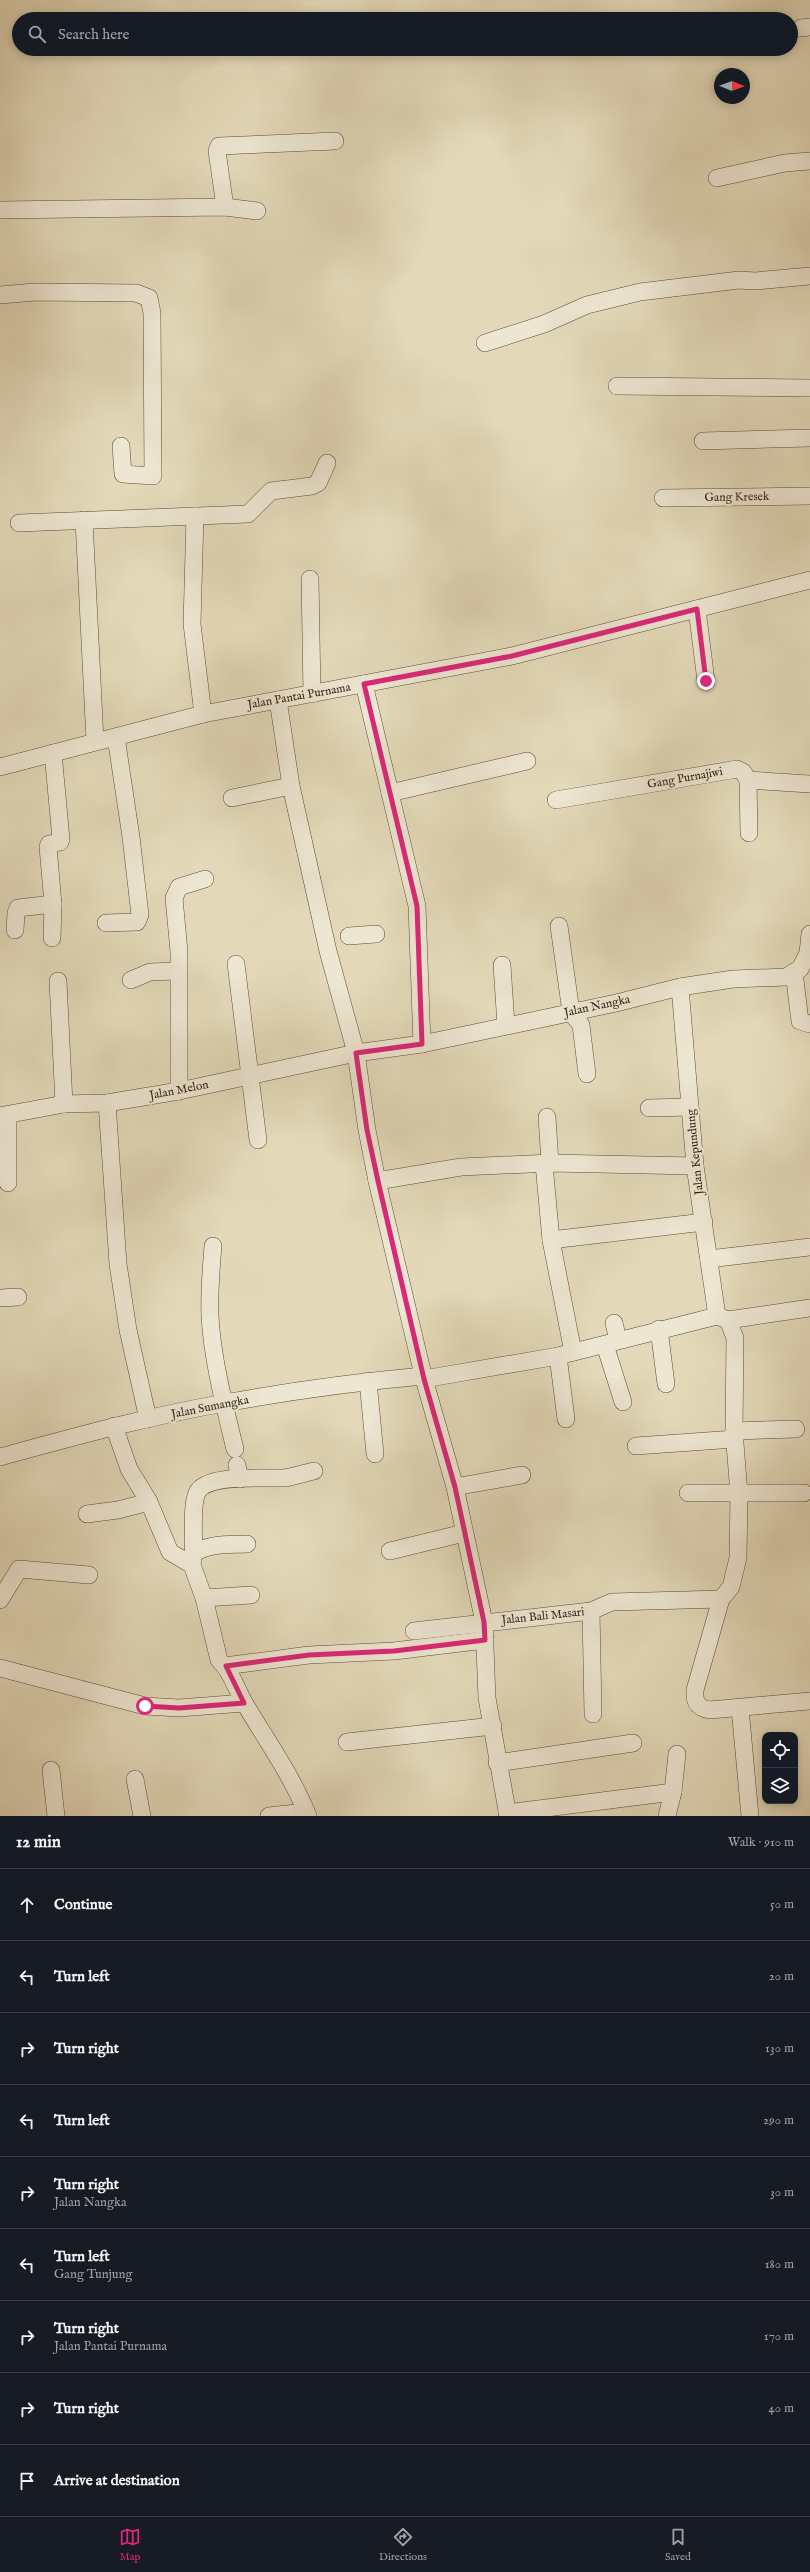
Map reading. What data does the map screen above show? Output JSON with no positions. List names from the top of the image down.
{
  "streets": {
    "street": [
      "Gang Kresek",
      "Jalan Pantai Purnama",
      "Gang Purnajiwi",
      "Jalan Nangka",
      "Jalan Melon",
      "Jalan Kepundung",
      "Jalan Sumangka",
      "Jalan Bali Masari"
    ]
  },
  "crossings": [
    ["Jalan Nangka", "Jalan Melon"],
    ["Jalan Nangka", "Jalan Kepundung"],
    ["Jalan Kepundung", "Jalan Sumangka"],
    ["Jalan Kepundung", "Jalan Bali Masari"]
  ],
  "north": "right",
  "page": {
    "search": "Search here",
    "heading": ["12 min", "Walk · 910 m"],
    "list": [
      ["Continue", "50 m"],
      ["Turn left", "20 m"],
      ["Turn right", "130 m"],
      ["Turn left", "290 m"],
      ["Turn right", "Jalan Nangka", "30 m"],
      ["Turn left", "Gang Tunjung", "180 m"],
      ["Turn right", "Jalan Pantai Purnama", "170 m"],
      ["Turn right", "40 m"],
      "Arrive at destination"
    ],
    "nav": ["Map", "Directions", "Saved"]
  }
}
